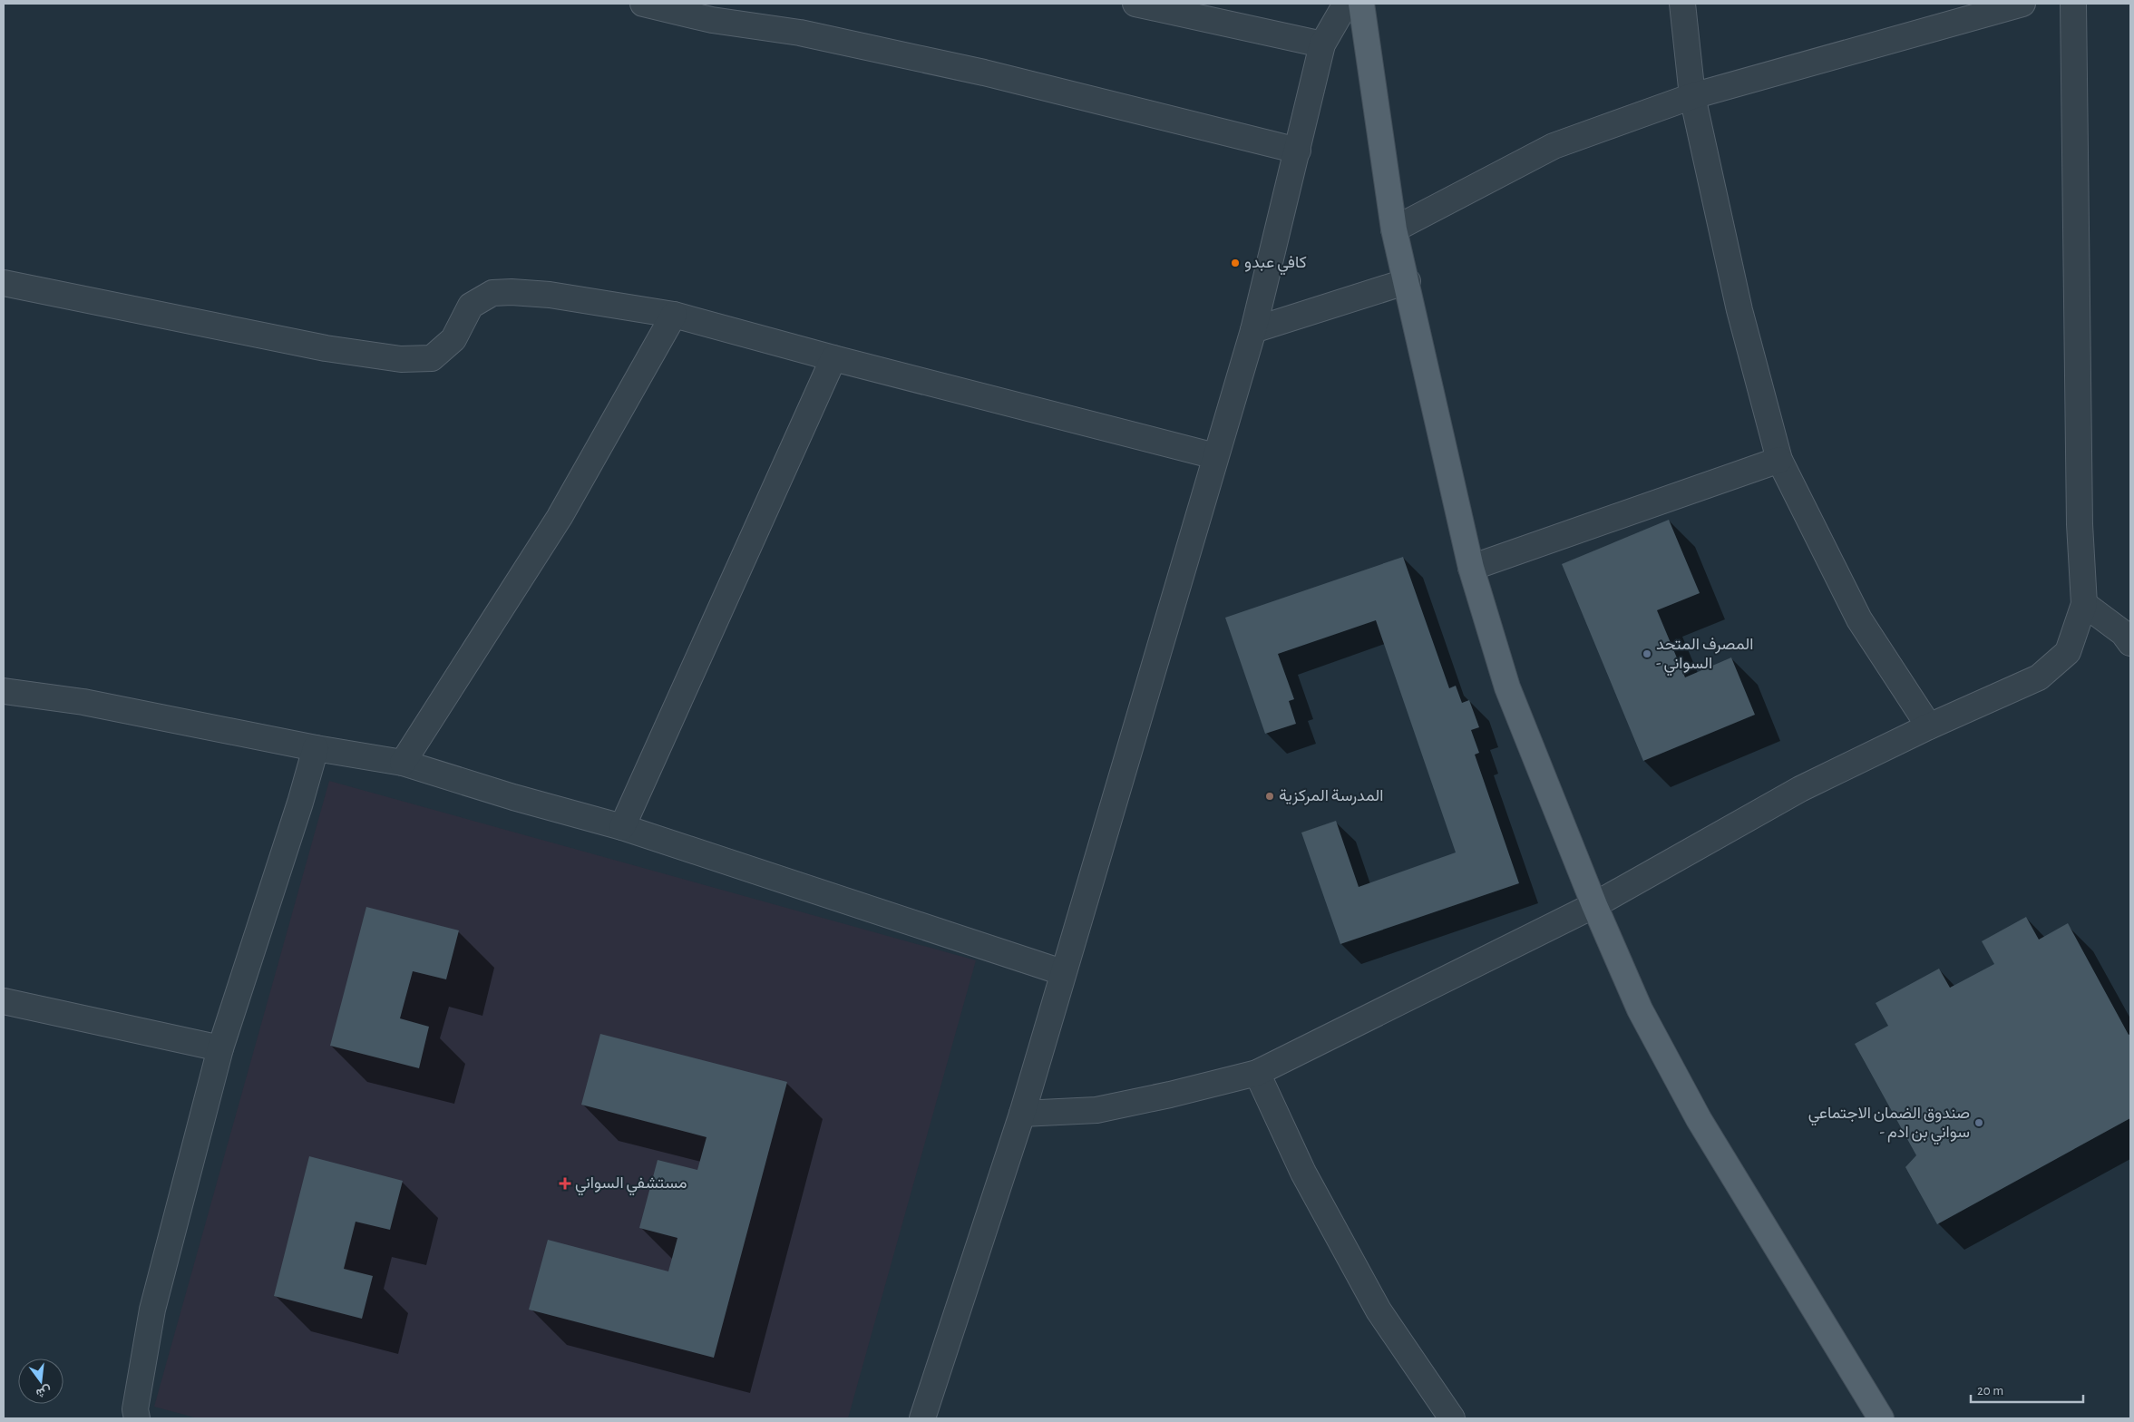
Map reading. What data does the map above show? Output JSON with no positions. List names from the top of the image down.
{
  "places": {
    "other": [
      "كافي عبدو",
      "المصرف المتحد - السواني",
      "المدرسة المركزية",
      "صندوق الضمان الاجتماعي - سواني بن ادم"
    ],
    "health": ["مستشفي السواني"]
  },
  "scale_bar": "20 m",
  "north": "bottom"
}
